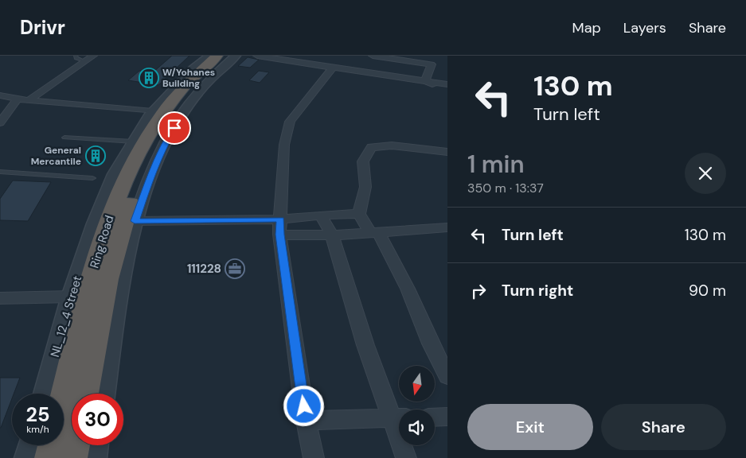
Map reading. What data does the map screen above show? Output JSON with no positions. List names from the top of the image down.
{
  "streets": {
    "highway": ["Ring Road"],
    "street": ["NL_12_4 Street"]
  },
  "places": {
    "building": ["W/Yohanes Building", "General Mercantile"],
    "office": ["111228"]
  },
  "north": "bottom",
  "page": {
    "header": "Drivr",
    "nav": ["Map", "Layers", "Share"],
    "turn": ["130 m", "Turn left"],
    "heading": ["1 min", "350 m · 13:37"],
    "list": [
      {
        "name": "Turn left",
        "value": "130 m"
      },
      {
        "name": "Turn right",
        "value": "90 m"
      }
    ],
    "speed": "25 km/h",
    "limit": "30",
    "buttons": ["Exit", "Share"]
  }
}
